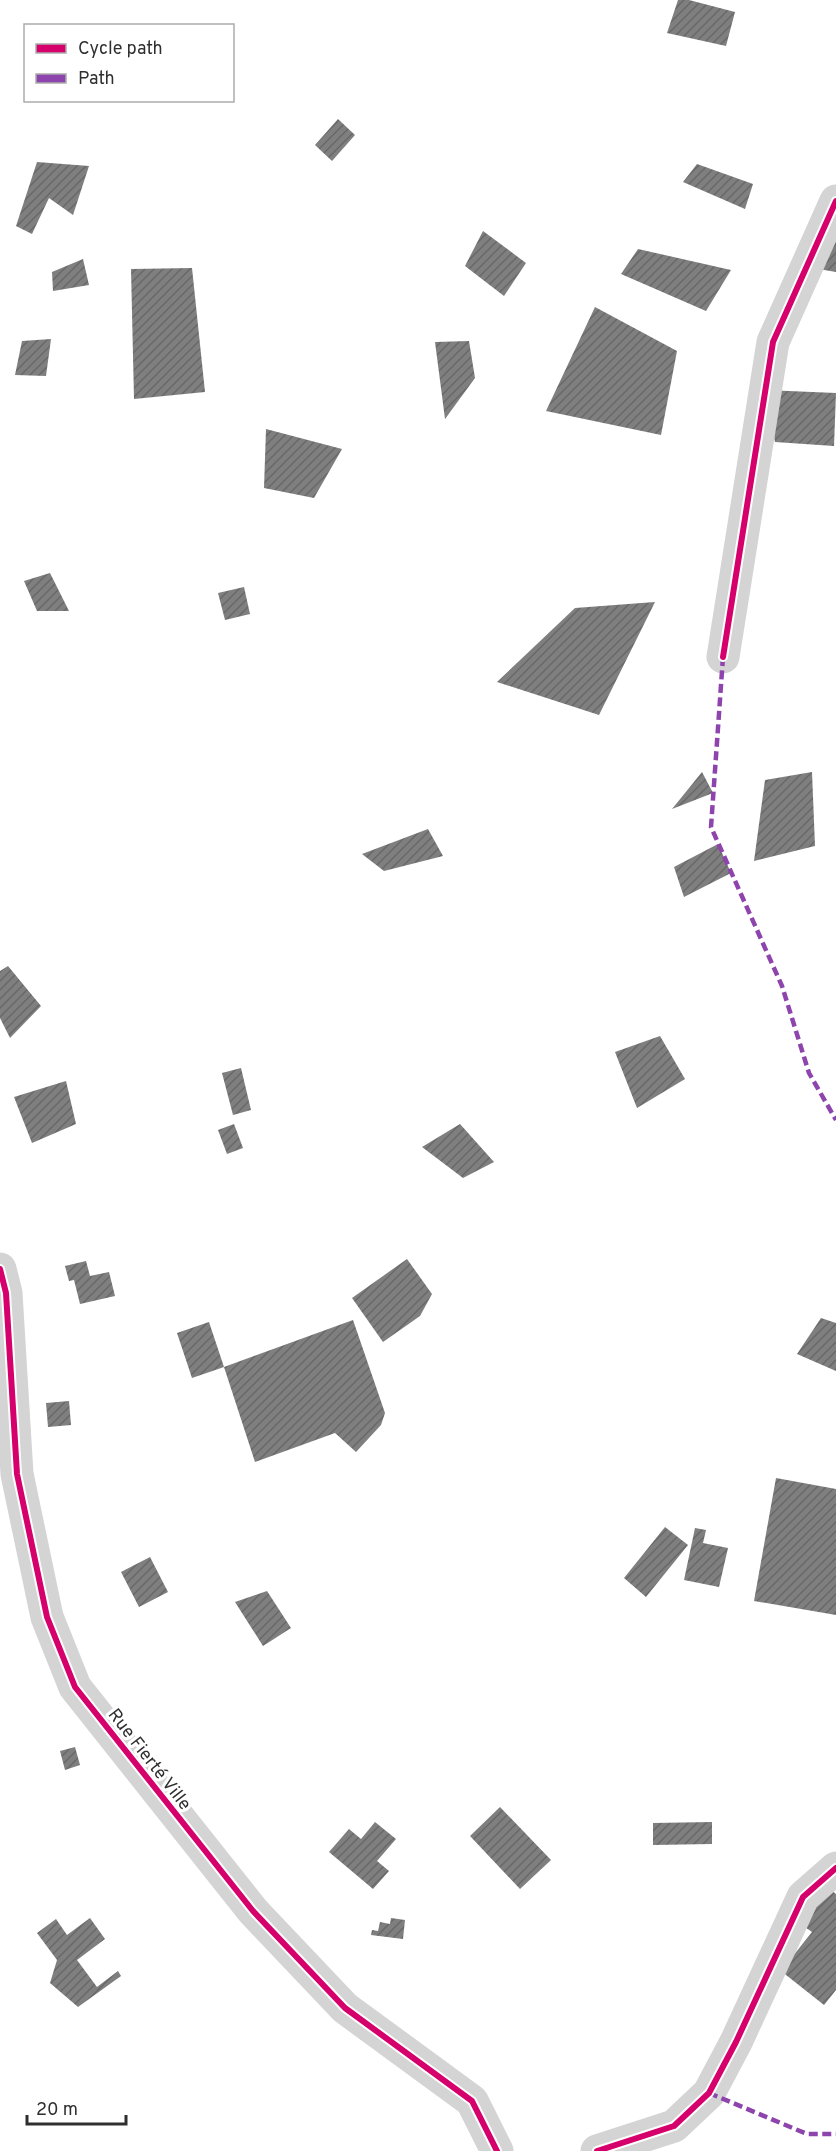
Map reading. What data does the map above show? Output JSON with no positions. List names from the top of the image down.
{
  "streets": {
    "street": ["Rue Fierté Ville"]
  },
  "legend": ["Cycle path", "Path"],
  "scale_bar": "20 m"
}
